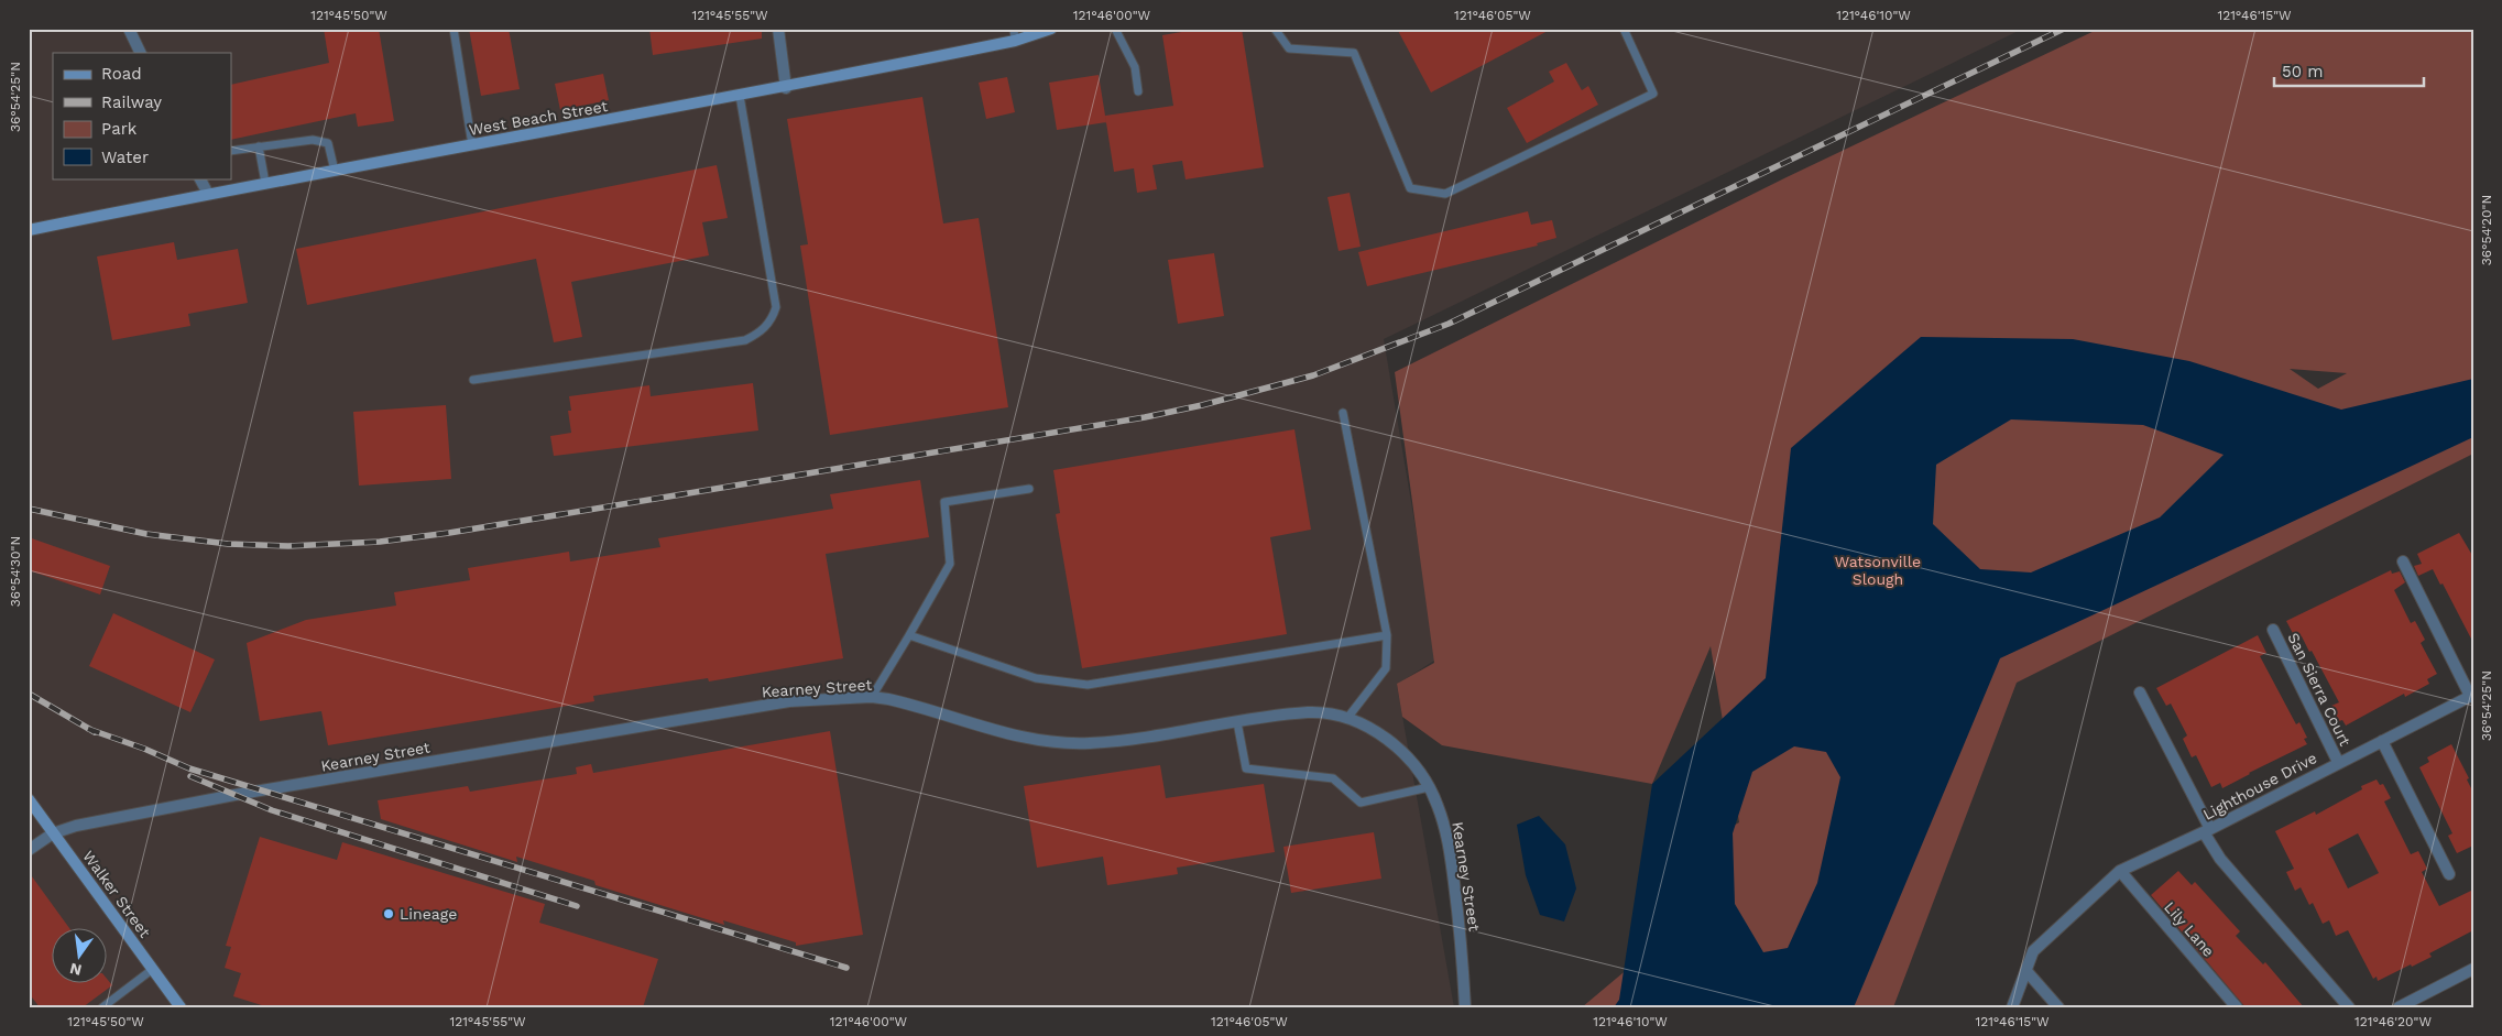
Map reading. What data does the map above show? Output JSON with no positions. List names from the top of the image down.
{
  "streets": {
    "main road": ["West Beach Street", "Walker Street"],
    "street": [
      "Kearney Street",
      "San Sierra Court",
      "Lighthouse Drive",
      "Lily Lane"
    ]
  },
  "crossings": [
    ["Kearney Street", "Walker Street"],
    ["San Sierra Court", "Lighthouse Drive"]
  ],
  "parks": ["Watsonville Slough"],
  "places": ["Lineage"],
  "legend": [
    "Road",
    "Railway",
    "Park",
    "Water"
  ],
  "scale_bar": "50 m",
  "north": "bottom",
  "coordinates": [
    "121°45'50\"W",
    "121°45'55\"W",
    "121°46'00\"W",
    "121°46'05\"W",
    "121°46'10\"W",
    "121°46'15\"W",
    "36°54'25\"N",
    "36°54'20\"N",
    "36°54'30\"N",
    "121°46'20\"W"
  ]
}
